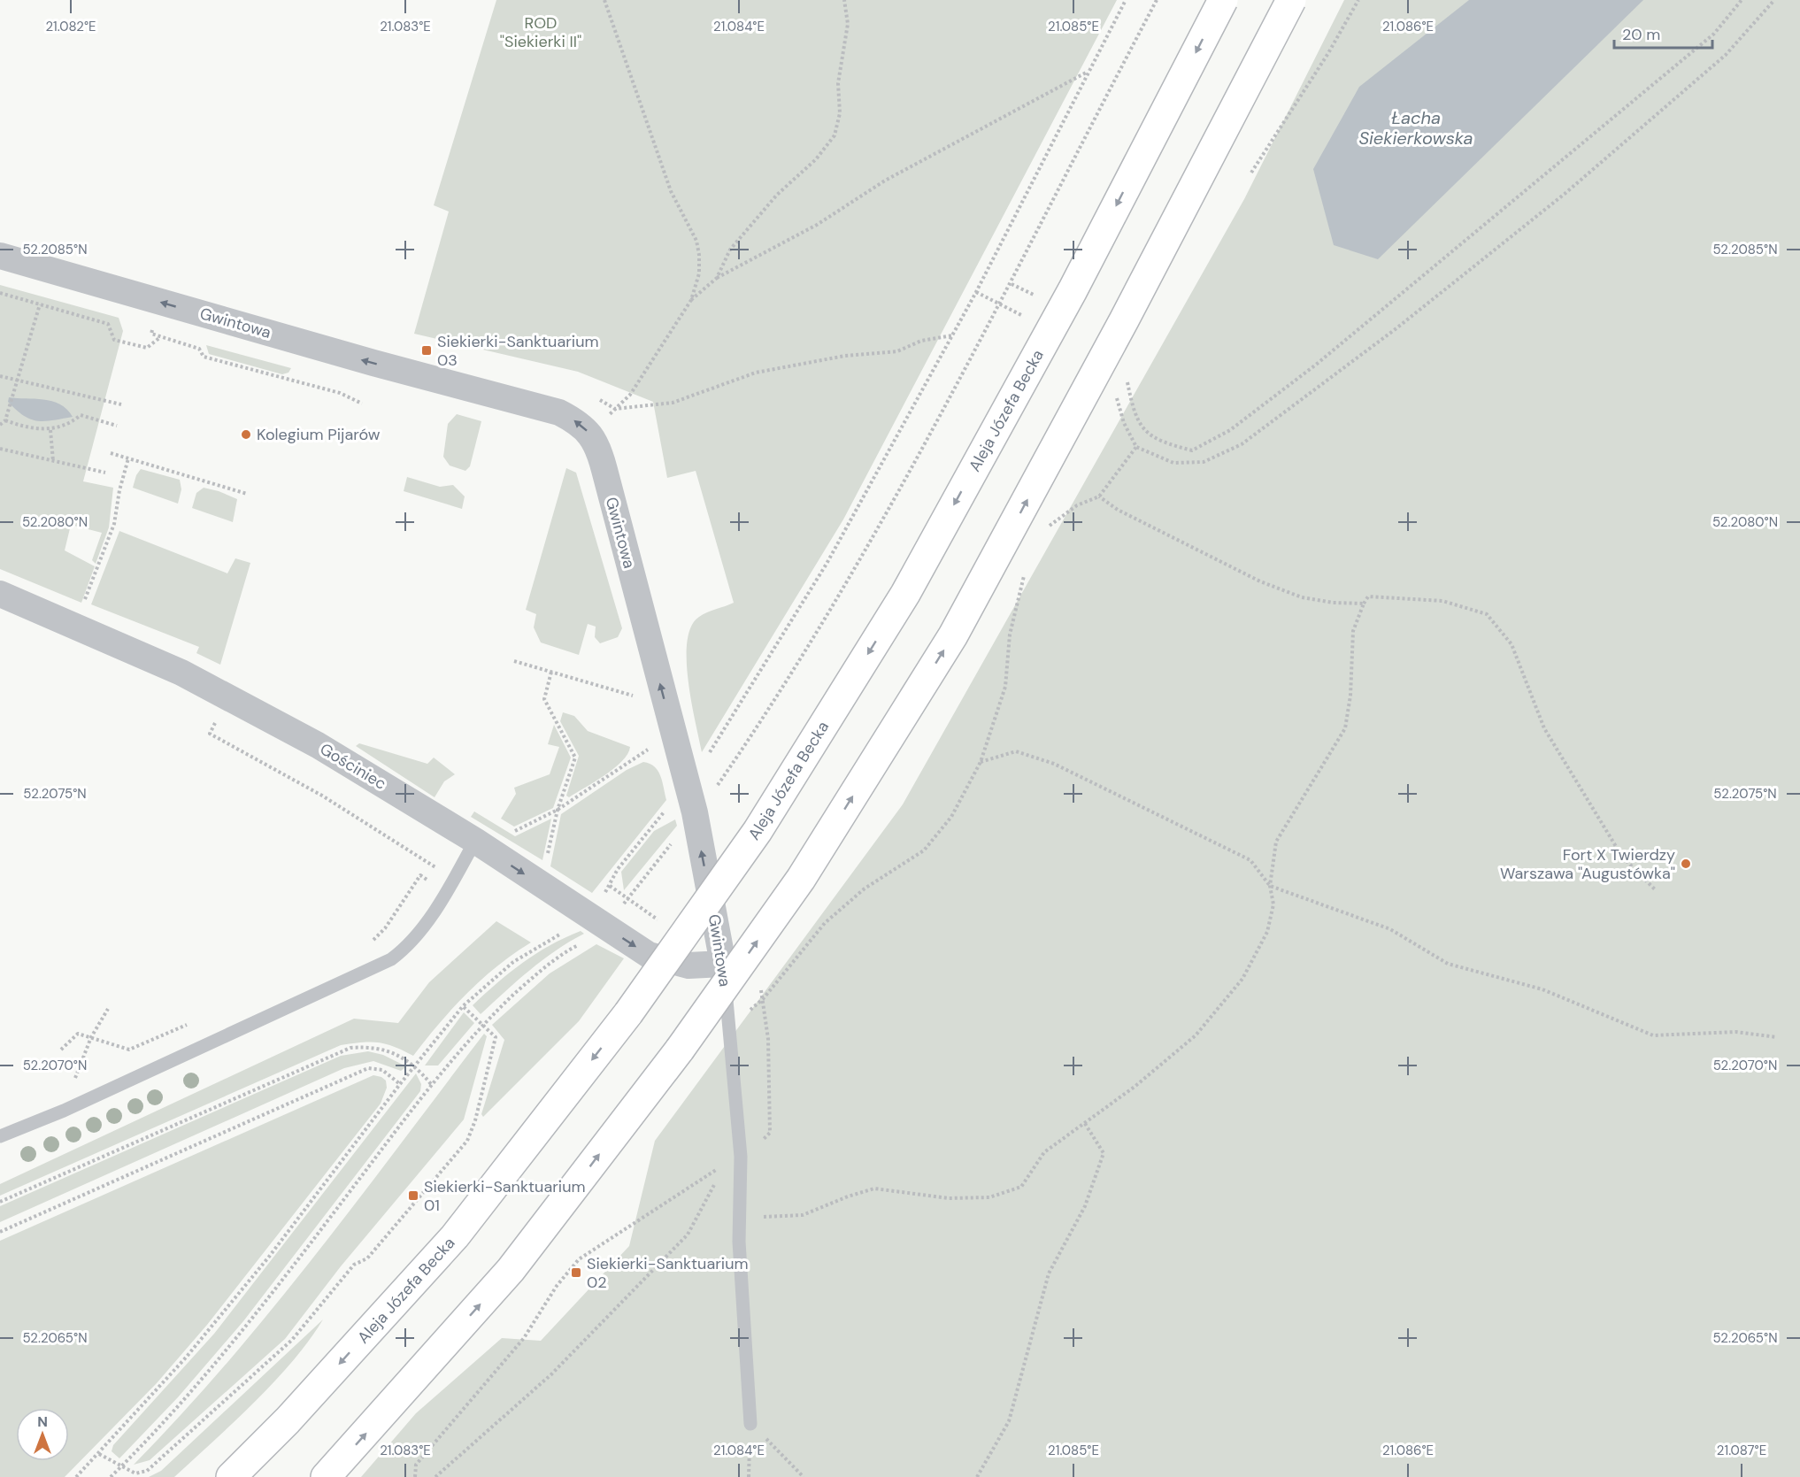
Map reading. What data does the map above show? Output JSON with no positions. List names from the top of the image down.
{
  "streets": {
    "main road": ["Aleja Józefa Becka"],
    "street": ["Gwintowa", "Gościniec"]
  },
  "crossings": [
    ["Gwintowa", "Gościniec"]
  ],
  "one_way": ["Gwintowa"],
  "water": ["Łacha Siekierkowska"],
  "parks": ["ROD \"Siekierki II\""],
  "places": {
    "transit": ["Siekierki-Sanktuarium 03", "Siekierki-Sanktuarium 01", "Siekierki-Sanktuarium 02"],
    "other": ["Kolegium Pijarów", "Fort X Twierdzy Warszawa \"Augustówka\""]
  },
  "scale_bar": "20 m",
  "north": "top",
  "coordinates": [
    "21.082°E",
    "21.083°E",
    "21.084°E",
    "21.085°E",
    "21.086°E",
    "52.2085°N",
    "52.2080°N",
    "52.2075°N",
    "52.2070°N",
    "52.2065°N",
    "21.087°E"
  ]
}
